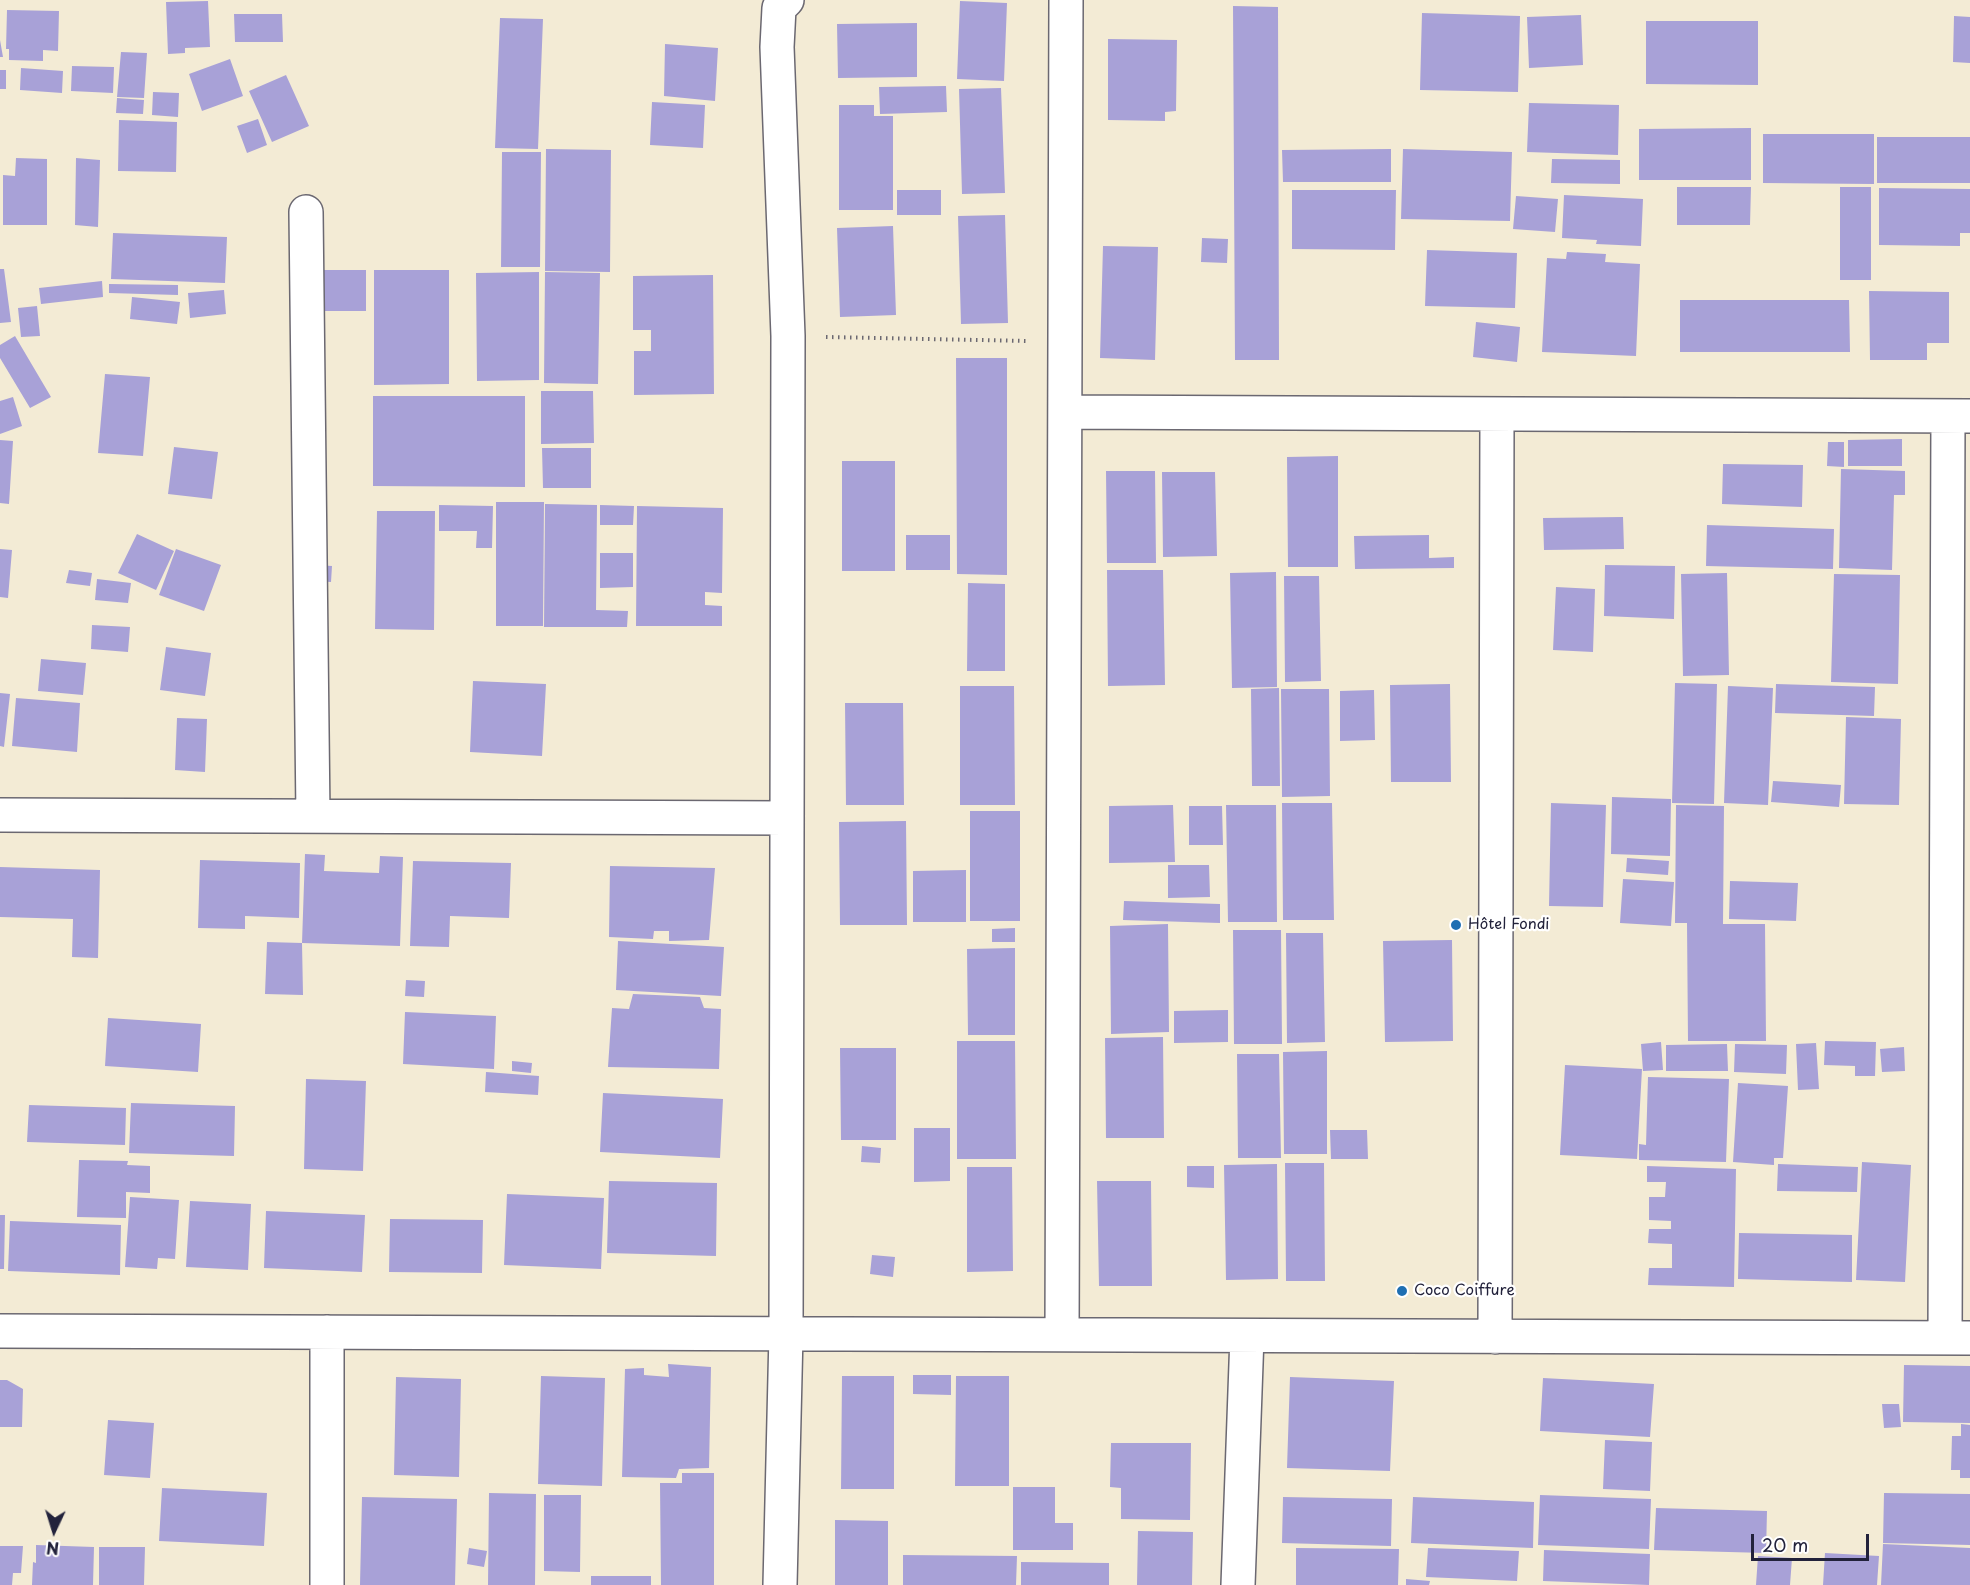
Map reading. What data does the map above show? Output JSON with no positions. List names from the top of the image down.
{
  "places": ["Hôtel Fondi", "Coco Coiffure"],
  "scale_bar": "20 m",
  "north": "bottom"
}
